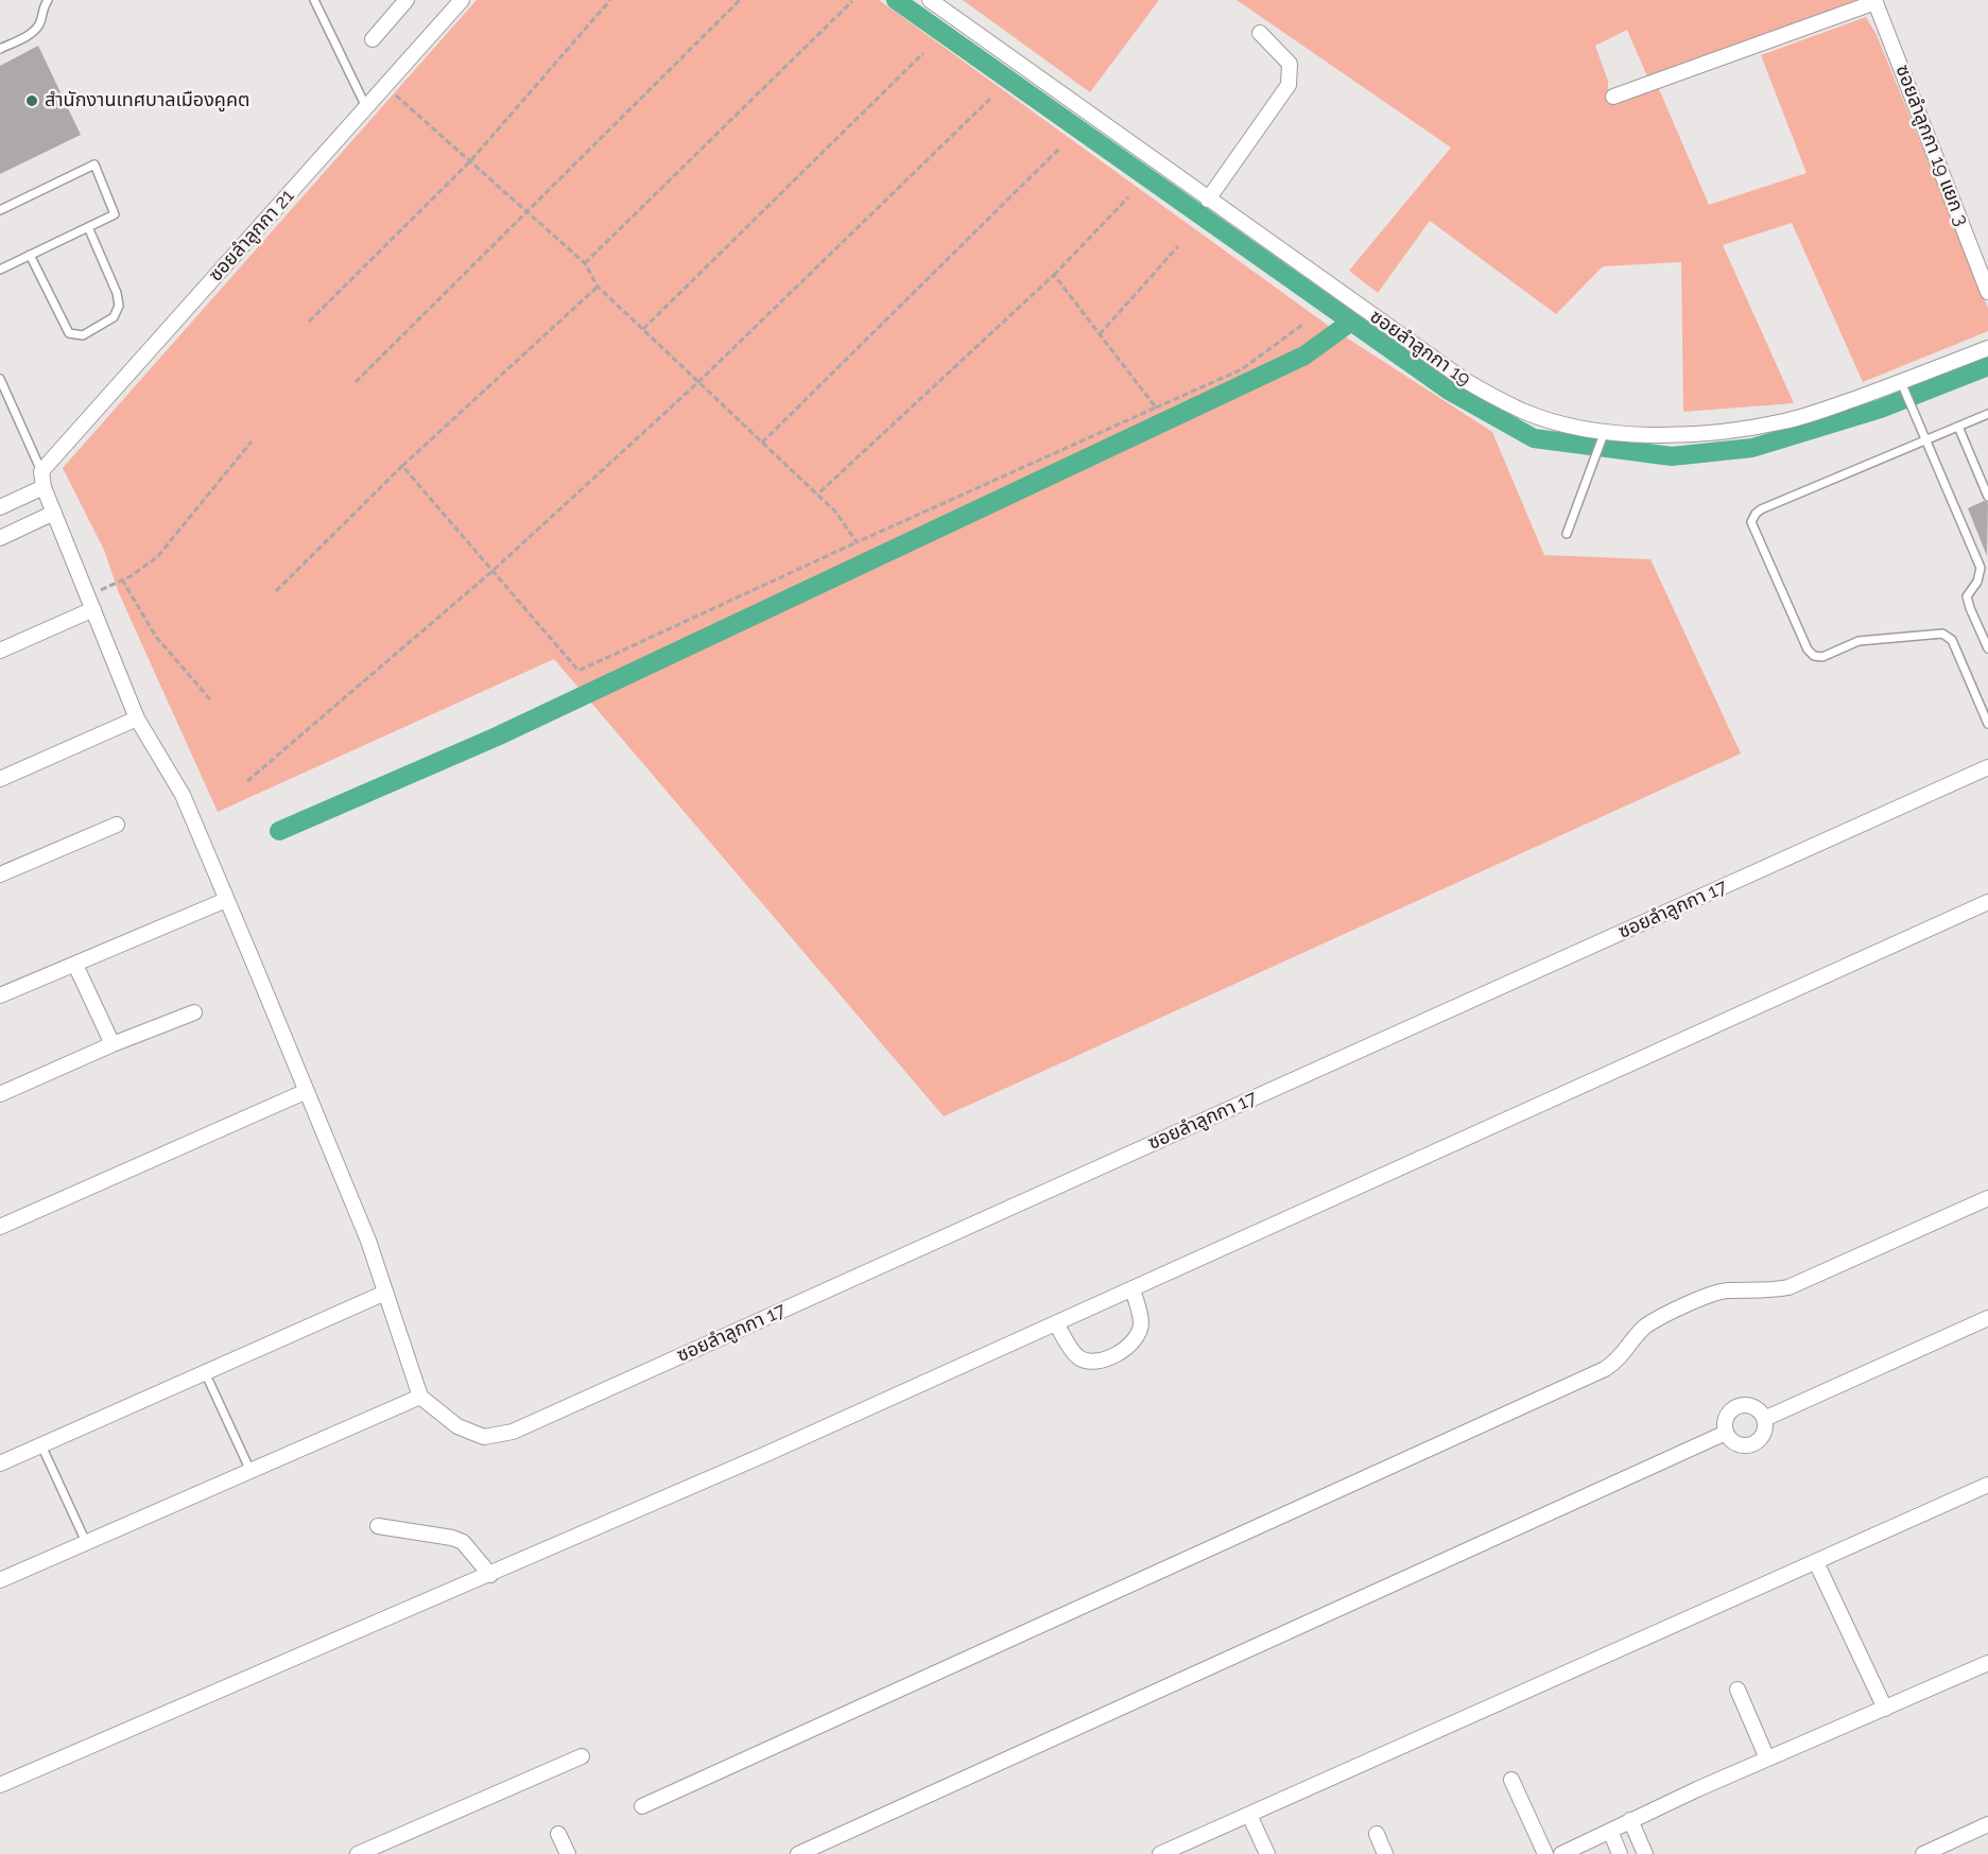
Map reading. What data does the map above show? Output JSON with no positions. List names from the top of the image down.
{
  "streets": {
    "street": [
      "ซอยลำลูกกา 19 แยก 3",
      "ซอยลำลูกกา 21",
      "ซอยลำลูกกา 19",
      "ซอยลำลูกกา 17"
    ]
  },
  "places": ["สำนักงานเทศบาลเมืองคูคต"]
}
